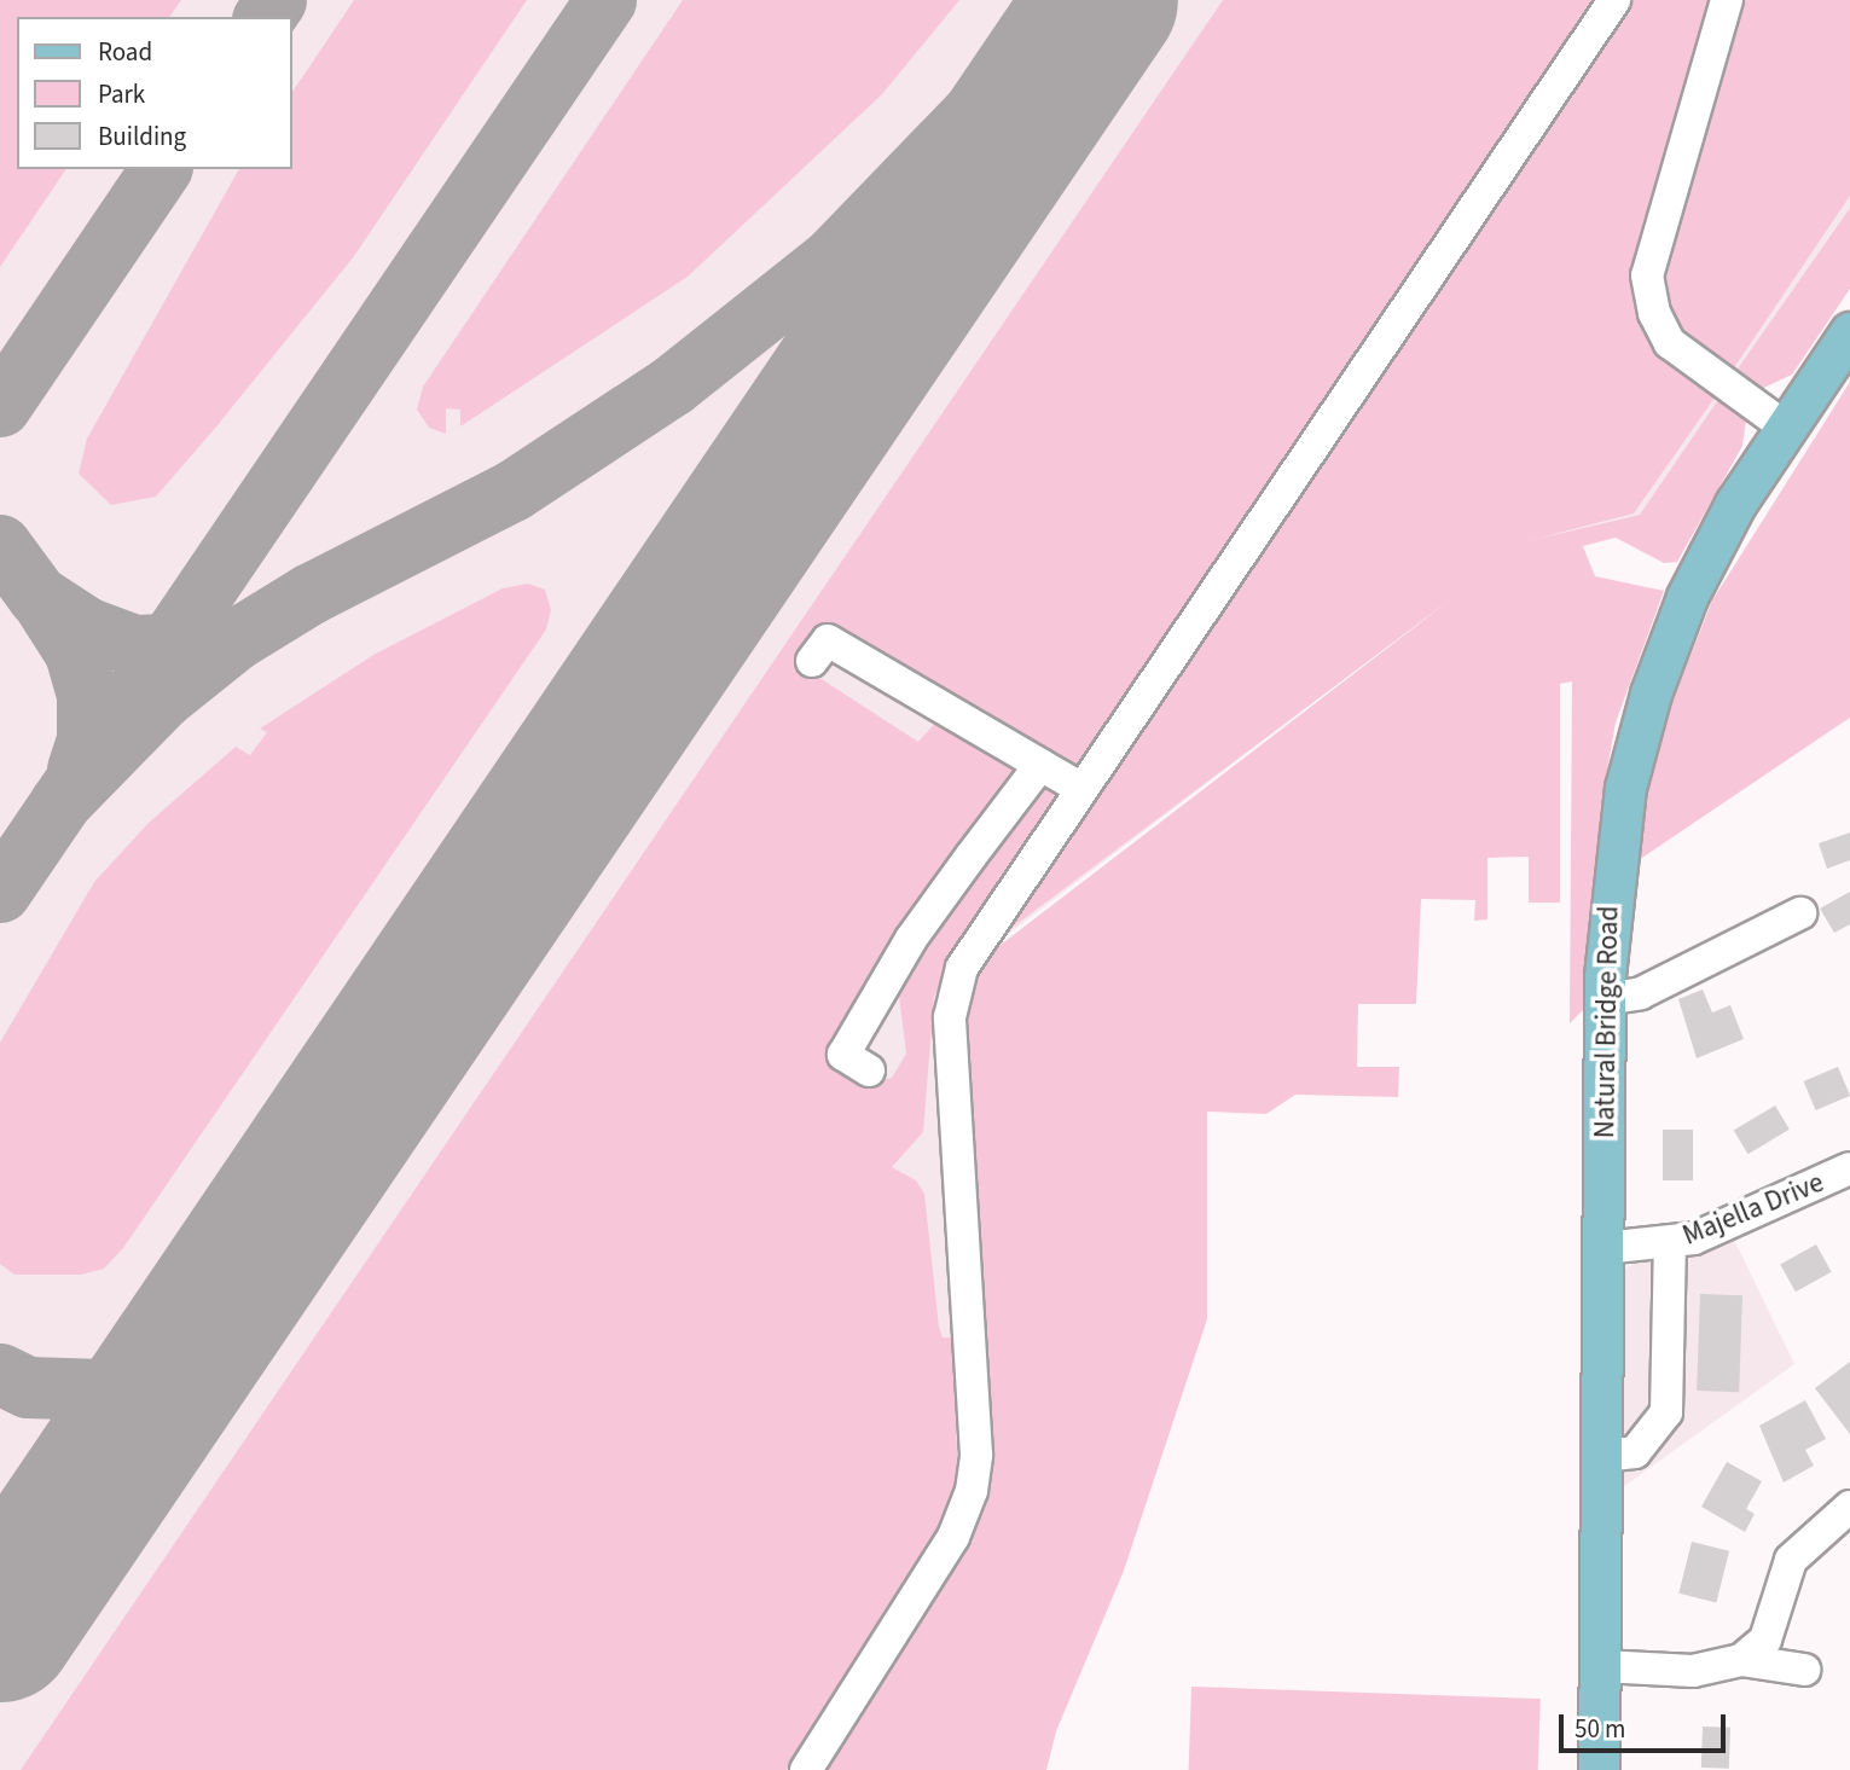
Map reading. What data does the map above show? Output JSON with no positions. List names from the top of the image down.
{
  "streets": {
    "main road": ["Natural Bridge Road"],
    "street": ["Majella Drive"]
  },
  "crossings": [
    ["Natural Bridge Road", "Majella Drive"]
  ],
  "legend": ["Road", "Park", "Building"],
  "scale_bar": "50 m"
}
